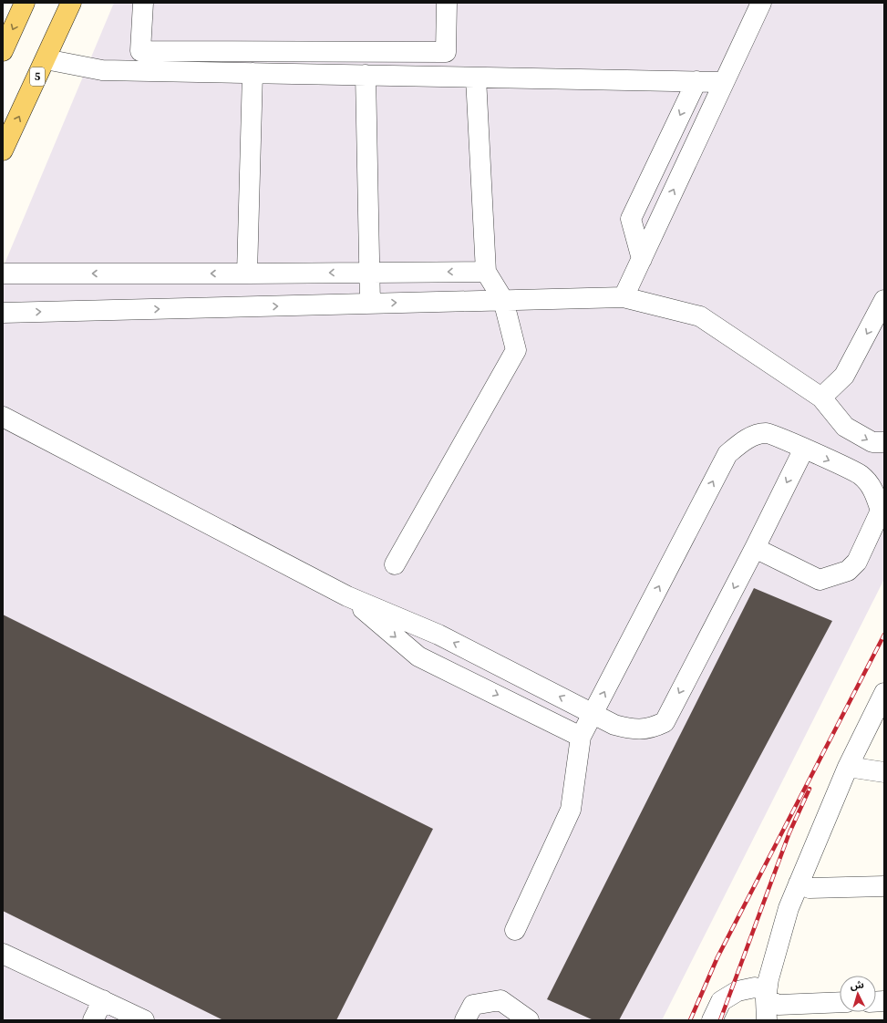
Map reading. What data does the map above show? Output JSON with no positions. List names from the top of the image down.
{
  "streets": {
    "main road": ["5"]
  },
  "north": "top"
}
